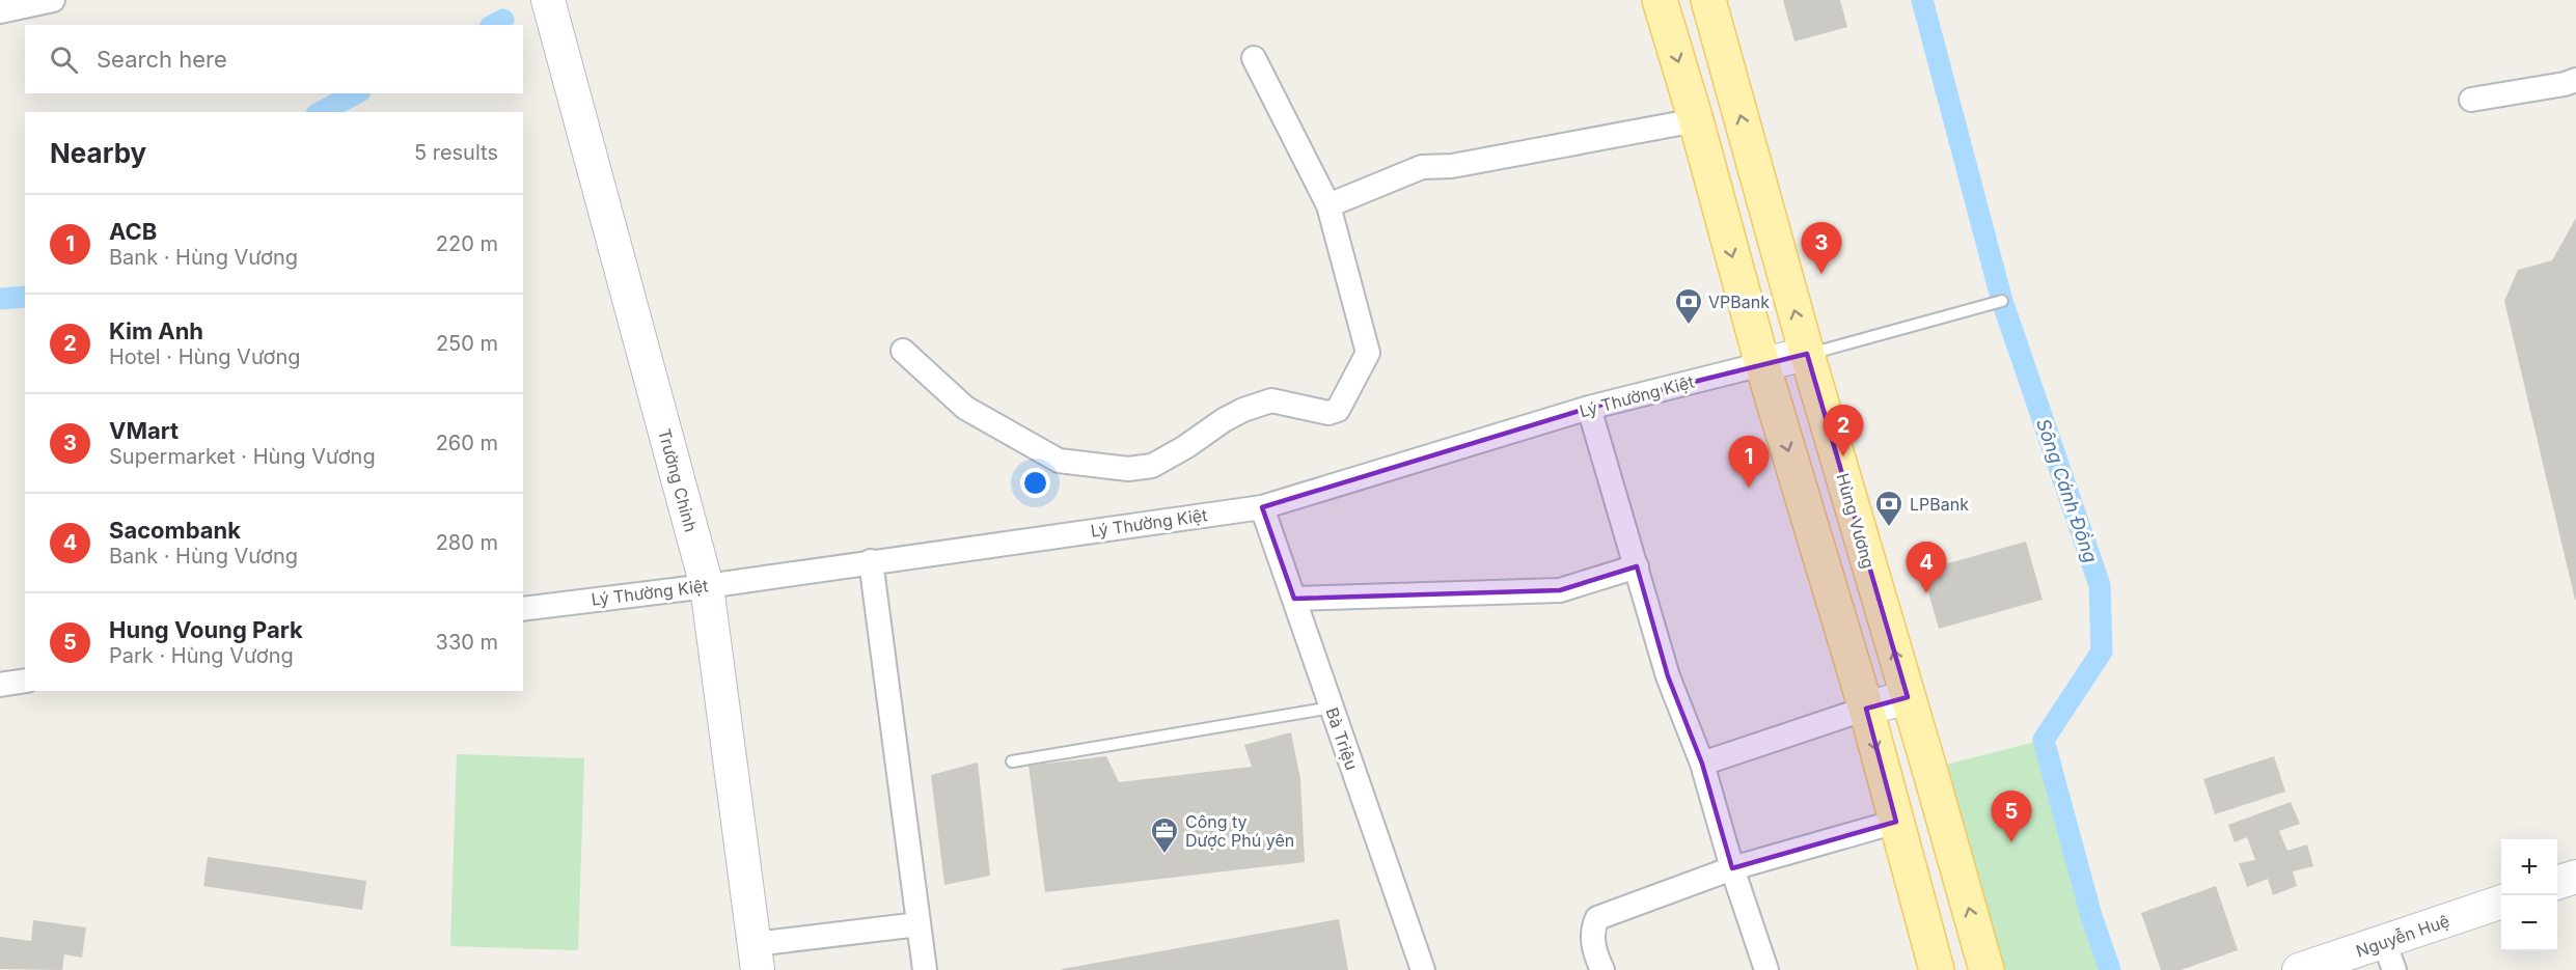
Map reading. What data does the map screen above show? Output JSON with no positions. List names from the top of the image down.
{
  "streets": {
    "main road": ["Hùng Vương"],
    "street": [
      "Lý Thường Kiệt",
      "Trường Chinh",
      "Bà Triệu",
      "Nguyễn Huệ"
    ]
  },
  "crossings": [
    ["Lý Thường Kiệt", "Trường Chinh"],
    ["Lý Thường Kiệt", "Bà Triệu"]
  ],
  "water": ["Sông Cánh Đồng"],
  "places": {
    "bank": ["VPBank", "LPBank"],
    "office": ["Công ty Dược Phú yên"]
  },
  "page": {
    "search": "Search here",
    "heading": ["Nearby", "5 results"],
    "list": [
      {
        "mark": "1",
        "name": "ACB",
        "note": "Bank · Hùng Vương",
        "value": "220 m"
      },
      {
        "mark": "2",
        "name": "Kim Anh",
        "note": "Hotel · Hùng Vương",
        "value": "250 m"
      },
      {
        "mark": "3",
        "name": "VMart",
        "note": "Supermarket · Hùng Vương",
        "value": "260 m"
      },
      {
        "mark": "4",
        "name": "Sacombank",
        "note": "Bank · Hùng Vương",
        "value": "280 m"
      },
      {
        "mark": "5",
        "name": "Hung Voung Park",
        "note": "Park · Hùng Vương",
        "value": "330 m"
      }
    ],
    "pins": [
      "3",
      "2",
      "1",
      "4",
      "5"
    ],
    "map_buttons": ["+", "−"]
  }
}
